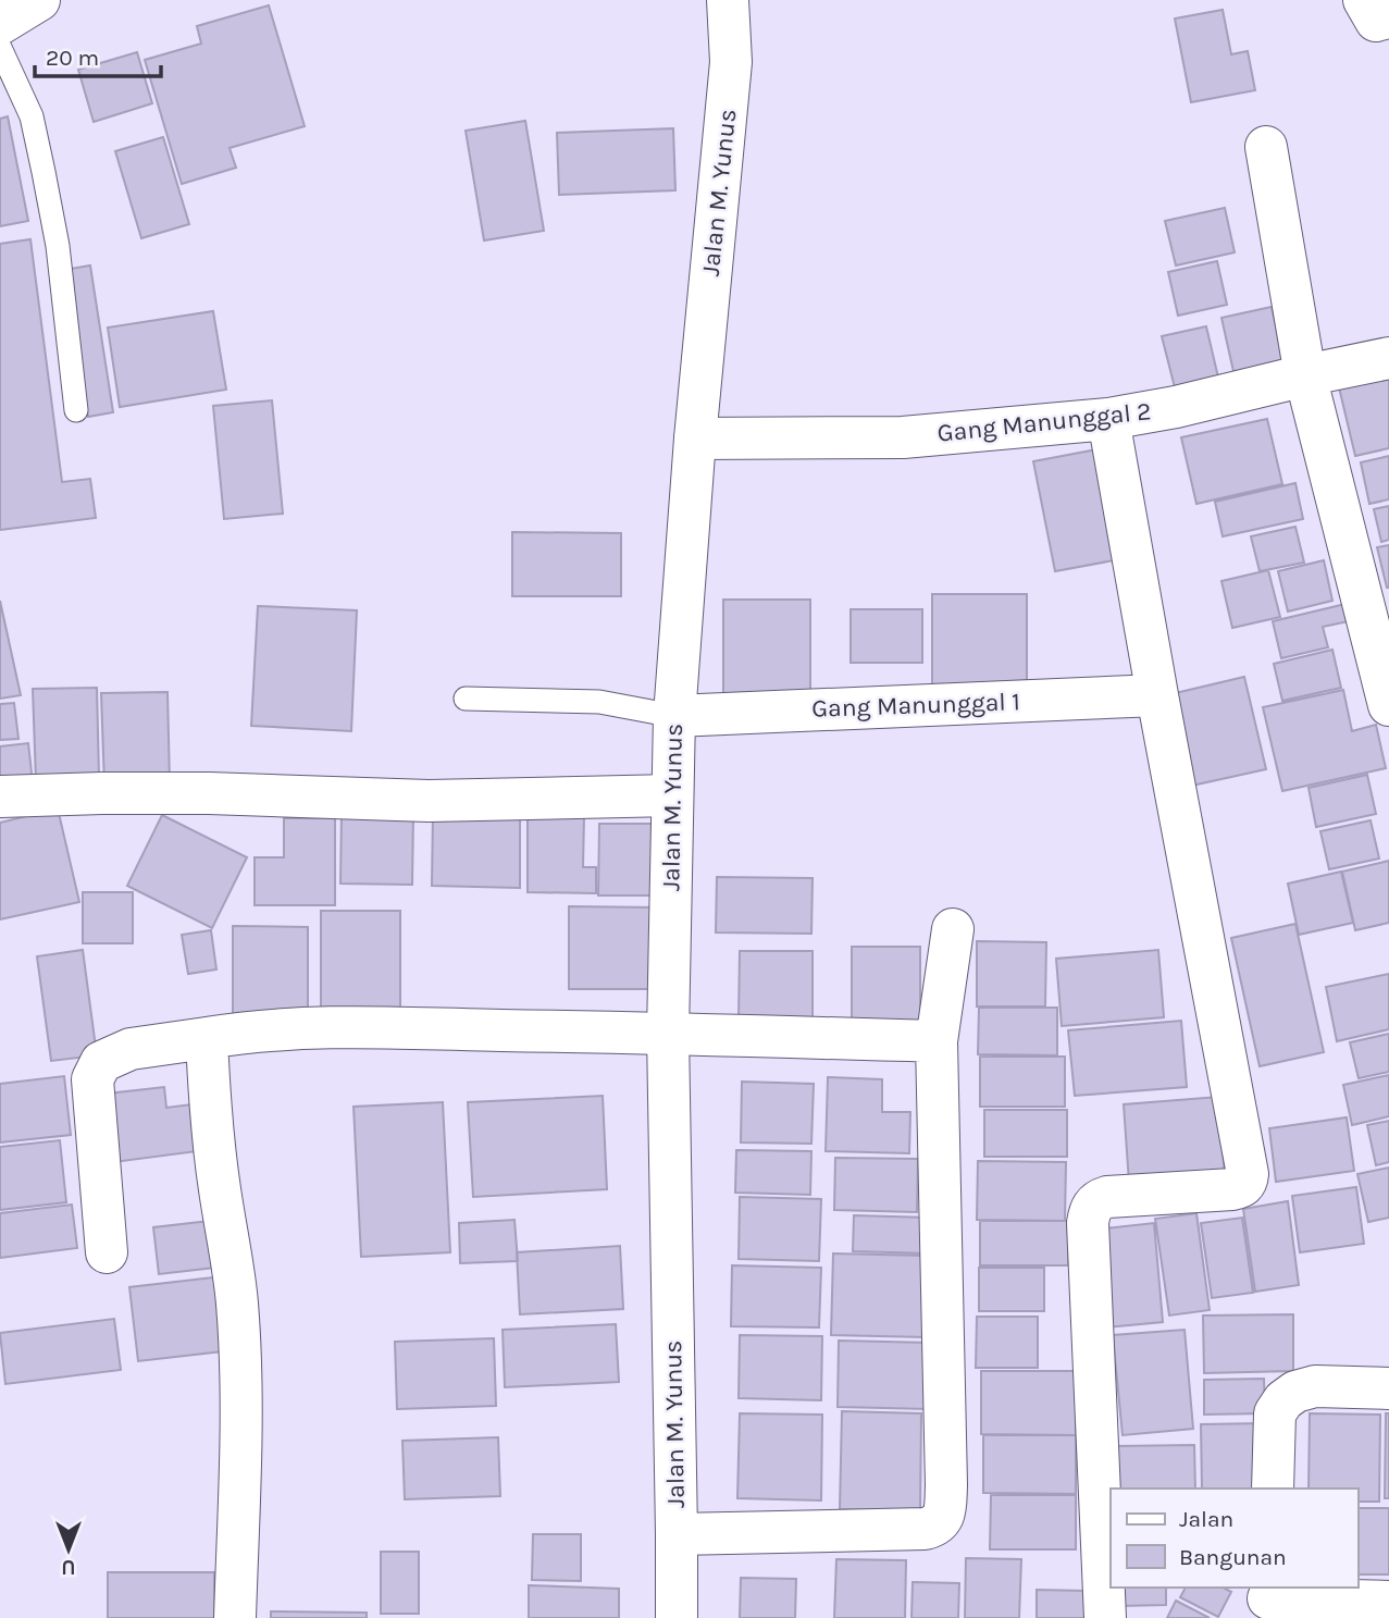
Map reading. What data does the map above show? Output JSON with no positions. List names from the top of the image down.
{
  "streets": {
    "street": ["Jalan M. Yunus", "Gang Manunggal 2", "Gang Manunggal 1"]
  },
  "crossings": [
    ["Jalan M. Yunus", "Gang Manunggal 2"],
    ["Jalan M. Yunus", "Gang Manunggal 1"]
  ],
  "legend": ["Jalan", "Bangunan"],
  "scale_bar": "20 m",
  "north": "bottom"
}
